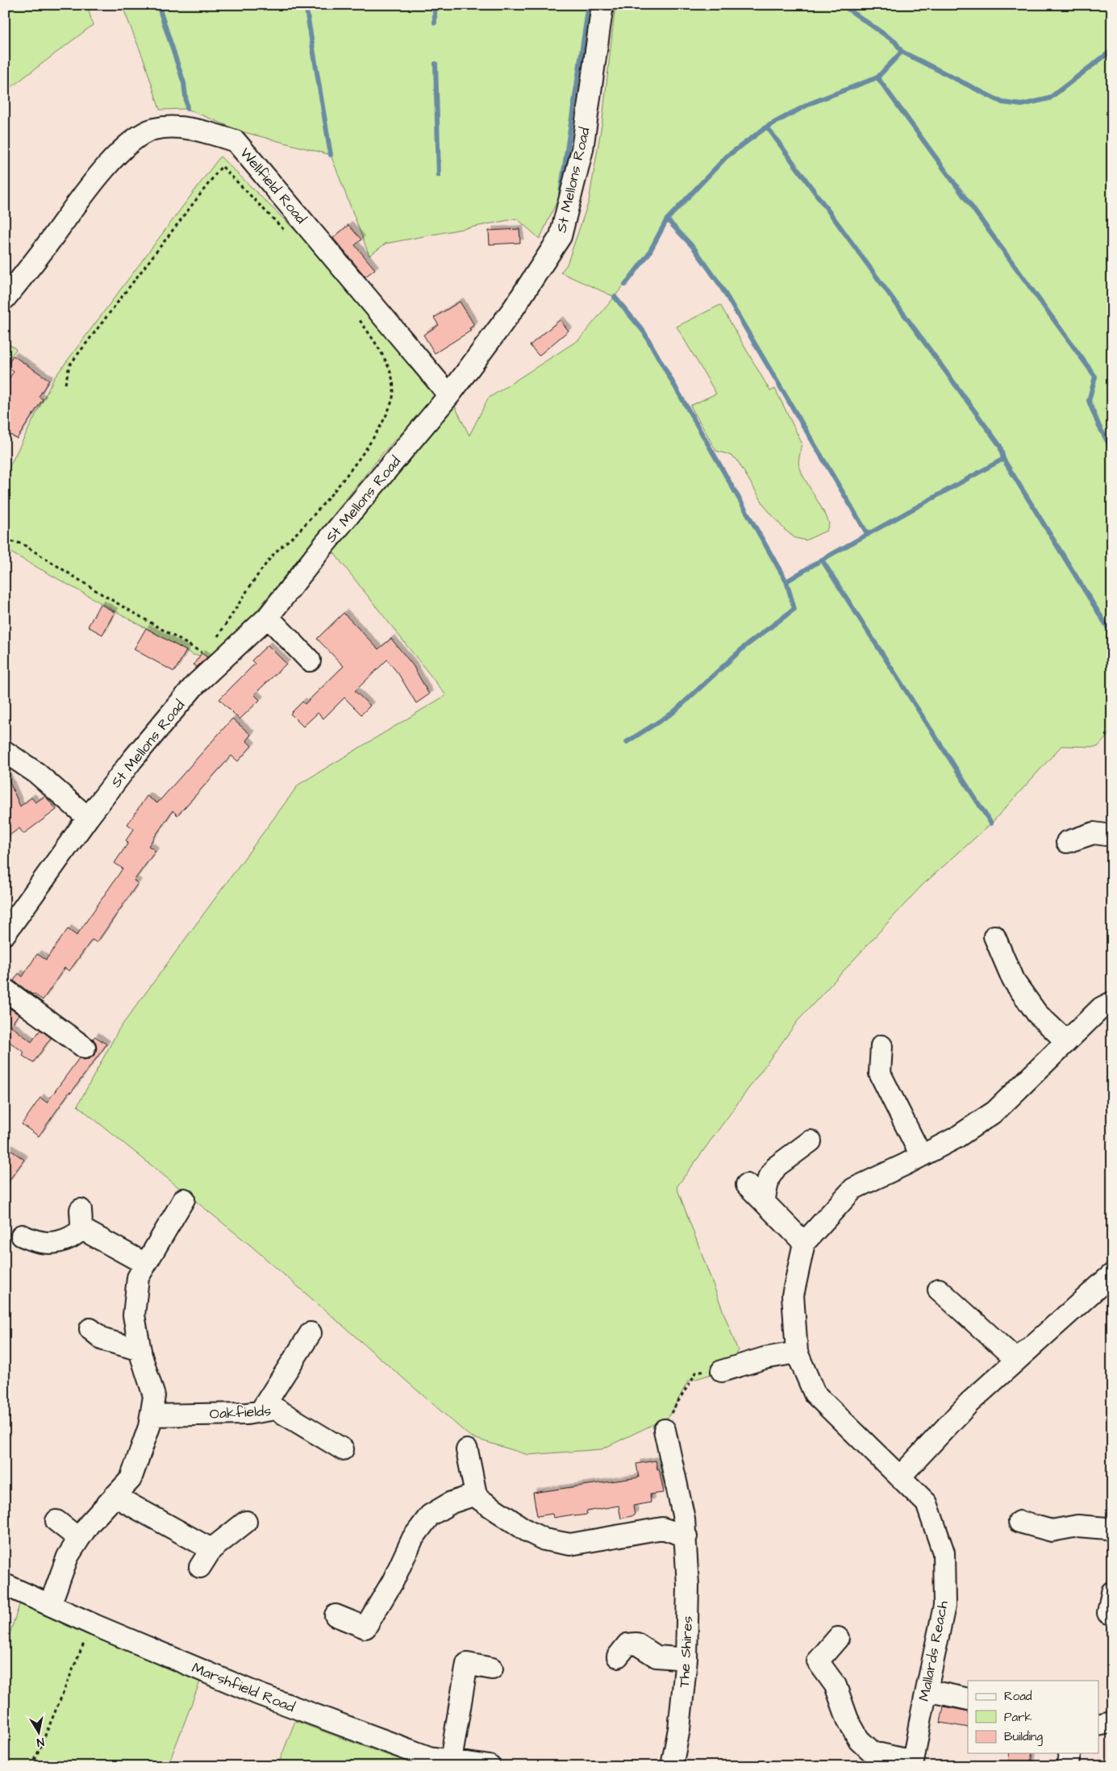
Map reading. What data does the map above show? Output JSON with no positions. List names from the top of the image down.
{
  "streets": {
    "street": [
      "St Mellons Road",
      "Wellfield Road",
      "Oakfields",
      "Mallards Reach",
      "The Shires",
      "Marshfield Road"
    ]
  },
  "crossings": [
    ["St Mellons Road", "Wellfield Road"]
  ],
  "legend": ["Road", "Park", "Building"],
  "north": "bottom"
}
